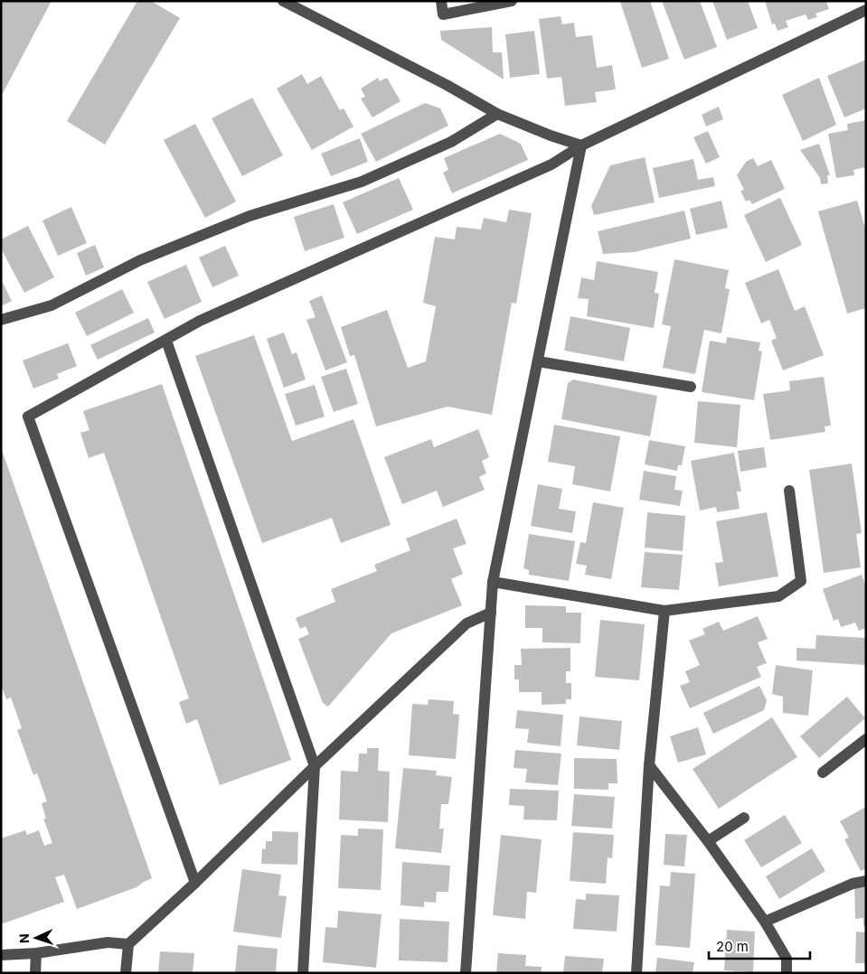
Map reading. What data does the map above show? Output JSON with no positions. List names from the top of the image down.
{
  "scale_bar": "20 m",
  "north": "left"
}
